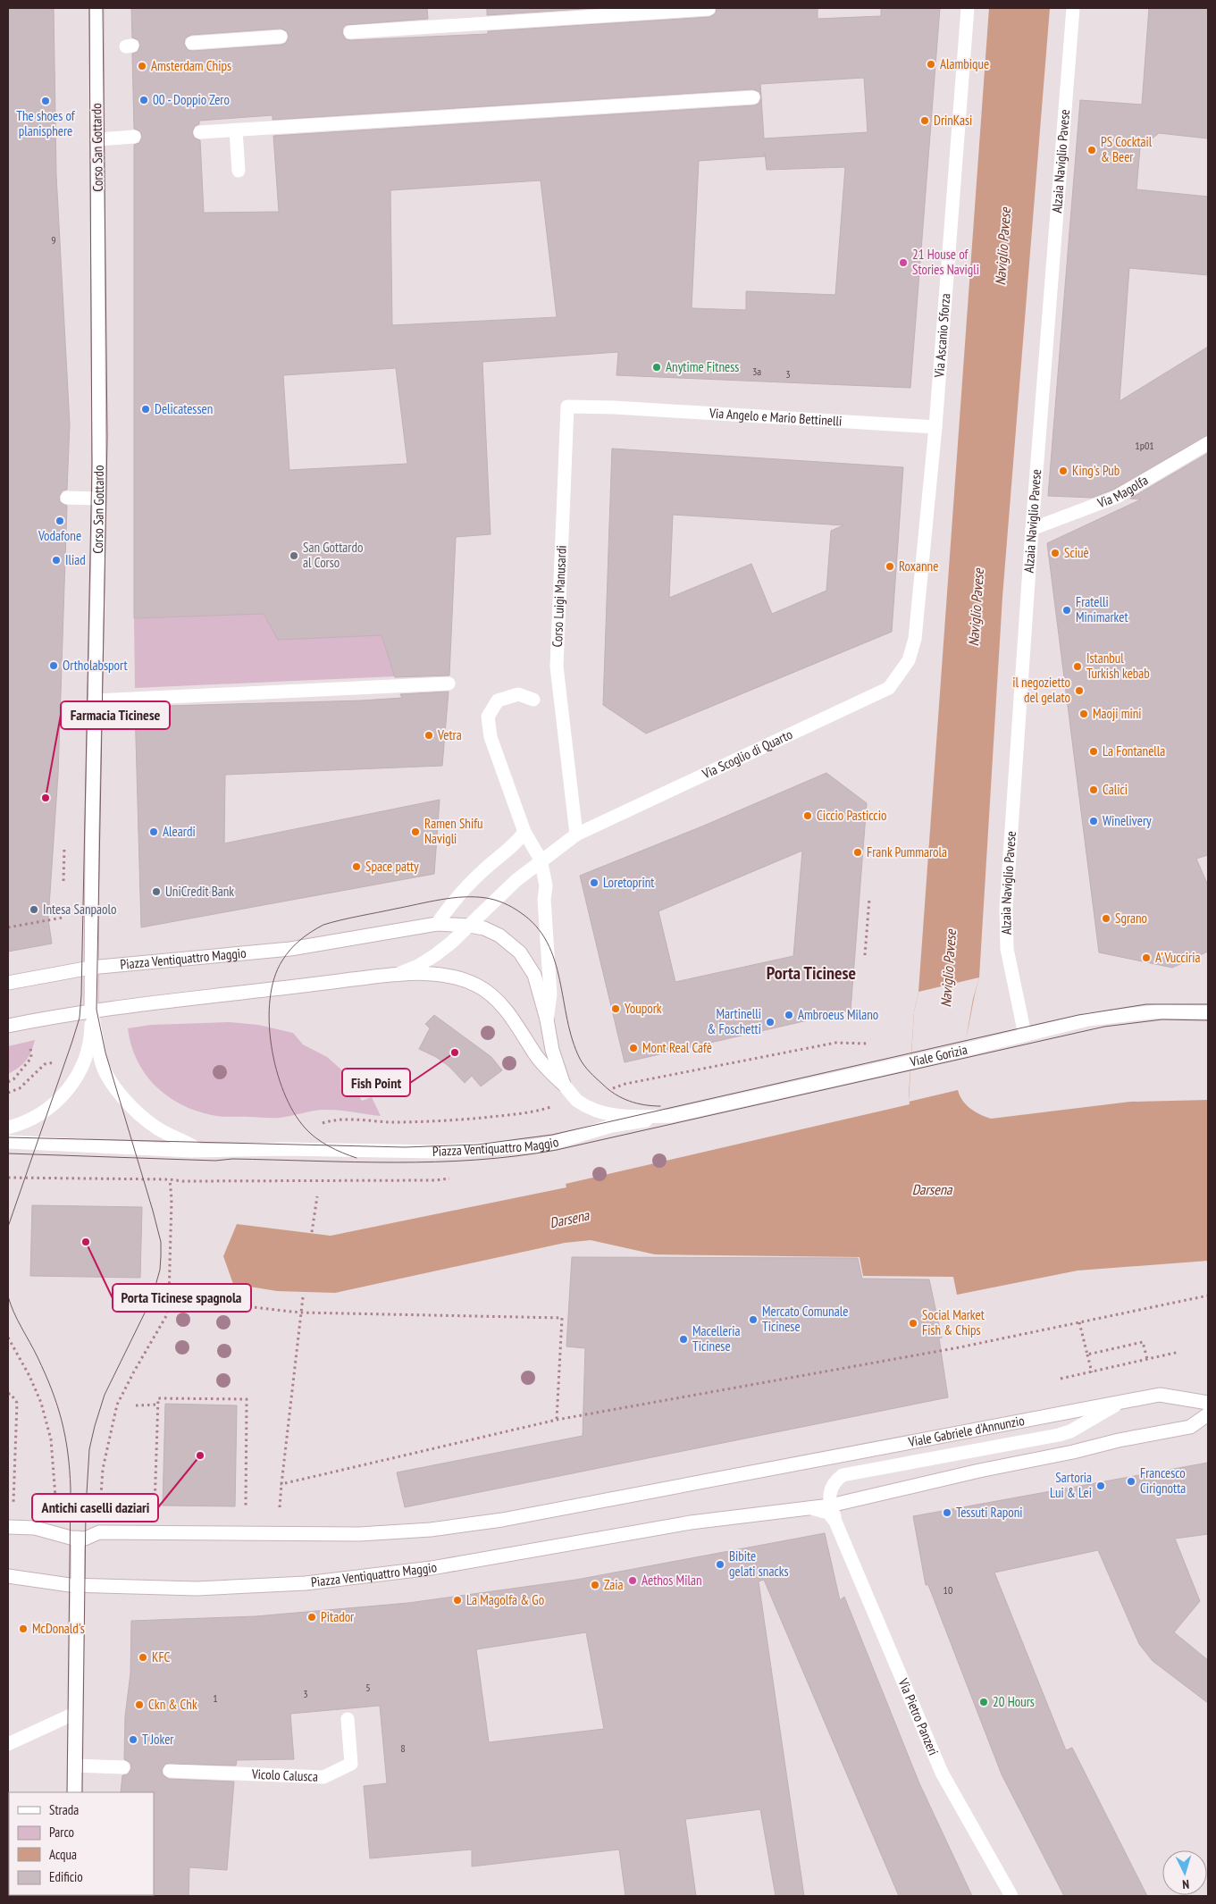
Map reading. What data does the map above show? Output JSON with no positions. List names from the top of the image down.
{
  "streets": {
    "street": [
      "Corso San Gottardo",
      "Alzaia Naviglio Pavese",
      "Via Ascanio Sforza",
      "Via Angelo e Mario Bettinelli",
      "Via Magolfa",
      "Corso Luigi Manusardi",
      "Via Scoglio di Quarto",
      "Piazza Ventiquattro Maggio",
      "Viale Gorizia",
      "Viale Gabriele d'Annunzio",
      "Via Pietro Panzeri",
      "Vicolo Calusca"
    ]
  },
  "crossings": [
    ["Corso San Gottardo", "Piazza Ventiquattro Maggio"],
    ["Alzaia Naviglio Pavese", "Via Magolfa"],
    ["Alzaia Naviglio Pavese", "Viale Gorizia"],
    ["Via Ascanio Sforza", "Via Angelo e Mario Bettinelli"],
    ["Via Ascanio Sforza", "Via Scoglio di Quarto"],
    ["Via Angelo e Mario Bettinelli", "Corso Luigi Manusardi"],
    ["Corso Luigi Manusardi", "Via Scoglio di Quarto"],
    ["Corso Luigi Manusardi", "Piazza Ventiquattro Maggio"],
    ["Via Scoglio di Quarto", "Piazza Ventiquattro Maggio"],
    ["Piazza Ventiquattro Maggio", "Viale Gorizia"],
    ["Piazza Ventiquattro Maggio", "Via Pietro Panzeri"]
  ],
  "districts": ["Porta Ticinese"],
  "water": ["Naviglio Pavese", "Darsena"],
  "places": [
    "Alambique",
    "Amsterdam Chips",
    "00 - Doppio Zero",
    "The shoes of planisphere",
    "DrinKasi",
    "PS Cocktail & Beer",
    "21 House of Stories Navigli",
    "Anytime Fitness",
    "Delicatessen",
    "King's Pub",
    "Vodafone",
    "Sciuè",
    "San Gottardo al Corso",
    "Iliad",
    "Roxanne",
    "Fratelli Minimarket",
    "Ortholabsport",
    "Istanbul Turkish kebab",
    "il negozietto del gelato",
    "Maoji mini",
    "Vetra",
    "La Fontanella",
    "Calici",
    "Farmacia Ticinese",
    "Ciccio Pasticcio",
    "Winelivery",
    "Aleardi",
    "Ramen Shifu Navigli",
    "Frank Pummarola",
    "Space patty",
    "Loretoprint",
    "UniCredit Bank",
    "Intesa Sanpaolo",
    "Sgrano",
    "A' Vucciria",
    "Youpork",
    "Ambroeus Milano",
    "Martinelli & Foschetti",
    "Mont Real Cafè",
    "Fish Point",
    "Porta Ticinese spagnola",
    "Mercato Comunale Ticinese",
    "Social Market Fish & Chips",
    "Macelleria Ticinese",
    "Antichi caselli daziari",
    "Francesco Cirignotta",
    "Sartoria Lui & Lei",
    "Tessuti Raponi",
    "Bibite gelati snacks",
    "Aethos Milan",
    "Zaia",
    "La Magolfa & Go",
    "Pitador",
    "McDonald's",
    "KFC",
    "20 Hours",
    "Ckn & Chk",
    "T Joker"
  ],
  "house_numbers": [
    "9",
    "3a",
    "3",
    "1p01",
    "10",
    "5",
    "3",
    "1",
    "8"
  ],
  "legend": [
    "Strada",
    "Parco",
    "Acqua",
    "Edificio"
  ],
  "north": "bottom"
}
